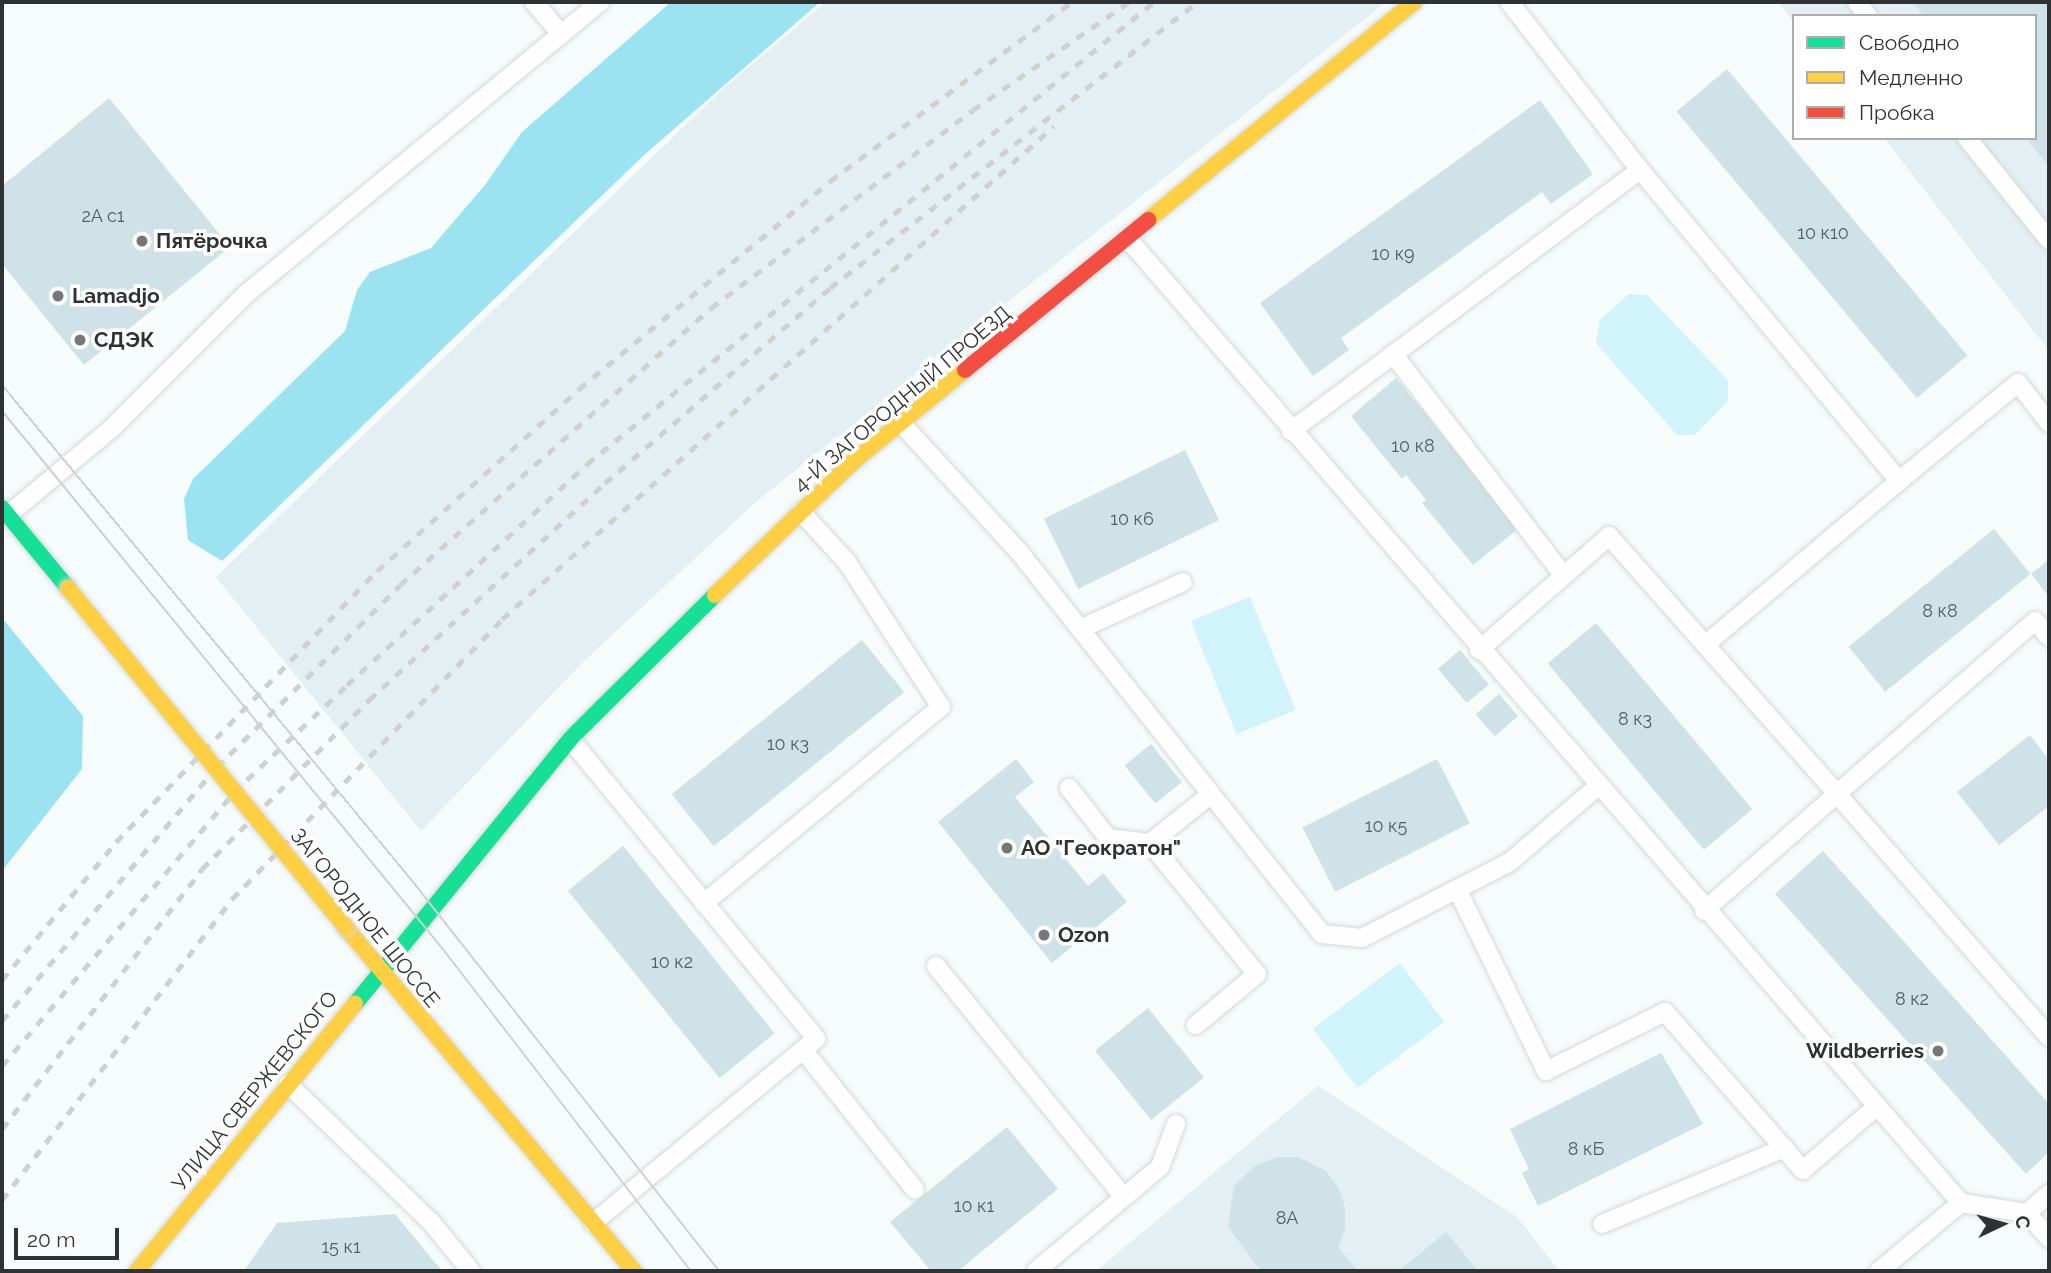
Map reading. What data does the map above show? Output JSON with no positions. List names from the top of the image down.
{
  "streets": {
    "street": ["4-Й ЗАГОРОДНЫЙ ПРОЕЗД", "ЗАГОРОДНОЕ ШОССЕ", "УЛИЦА СВЕРЖЕВСКОГО"]
  },
  "crossings": [
    ["4-Й ЗАГОРОДНЫЙ ПРОЕЗД", "ЗАГОРОДНОЕ ШОССЕ"],
    ["4-Й ЗАГОРОДНЫЙ ПРОЕЗД", "УЛИЦА СВЕРЖЕВСКОГО"],
    ["ЗАГОРОДНОЕ ШОССЕ", "УЛИЦА СВЕРЖЕВСКОГО"]
  ],
  "places": [
    "Пятёрочка",
    "Lamadjo",
    "СДЭК",
    "АО \"Геократон\"",
    "Ozon",
    "Wildberries"
  ],
  "house_numbers": [
    "2А с1",
    "10 к10",
    "10 к9",
    "10 к8",
    "10 к6",
    "8 к8",
    "8 к3",
    "10 к3",
    "10 к5",
    "10 к2",
    "8 к2",
    "8 кБ",
    "10 к1",
    "8А",
    "15 к1"
  ],
  "legend": ["Свободно", "Медленно", "Пробка"],
  "scale_bar": "20 m",
  "north": "right"
}
